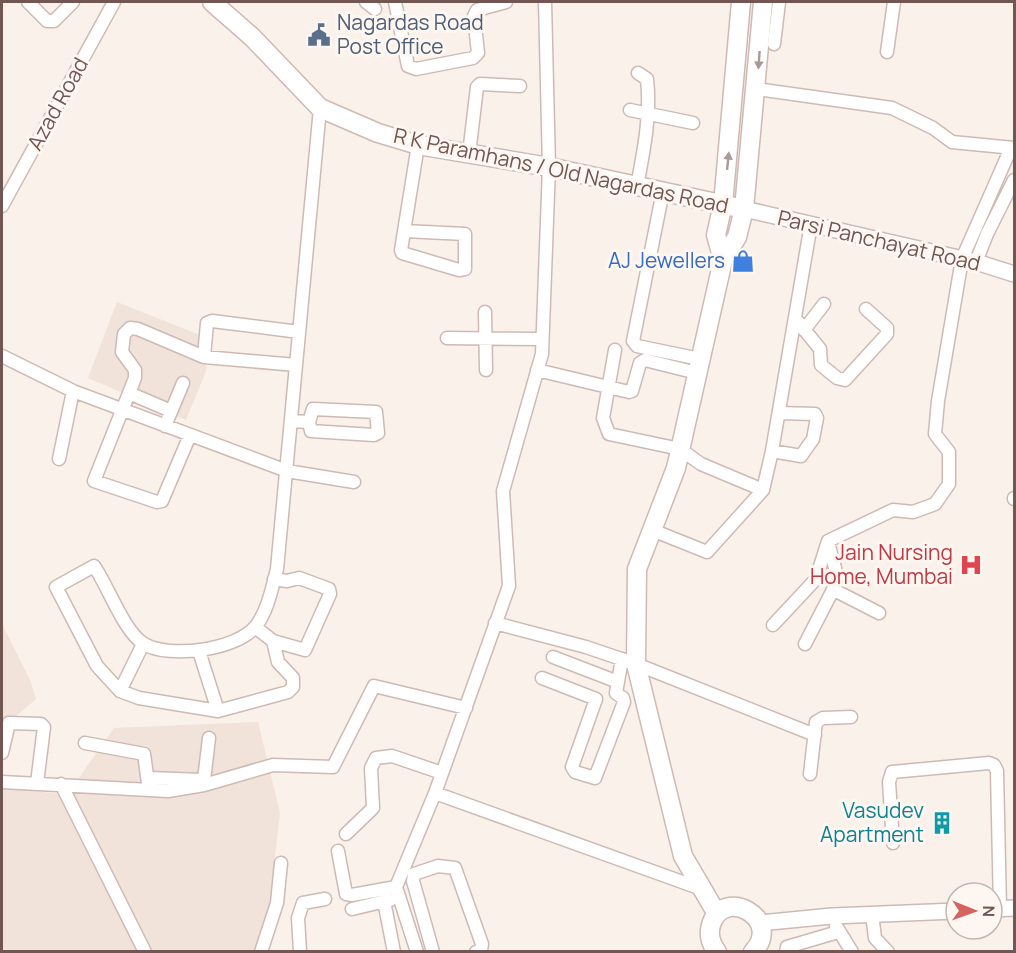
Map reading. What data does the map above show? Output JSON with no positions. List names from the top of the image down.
{
  "streets": {
    "main road": ["R K Paramhans / Old Nagardas Road"],
    "street": ["Azad Road", "Parsi Panchayat Road"]
  },
  "crossings": [
    ["R K Paramhans / Old Nagardas Road", "Parsi Panchayat Road"]
  ],
  "places": {
    "public building": ["Nagardas Road Post Office"],
    "shop": ["AJ Jewellers"],
    "hospital": ["Jain Nursing Home, Mumbai"],
    "building": ["Vasudev Apartment"]
  },
  "north": "right"
}
